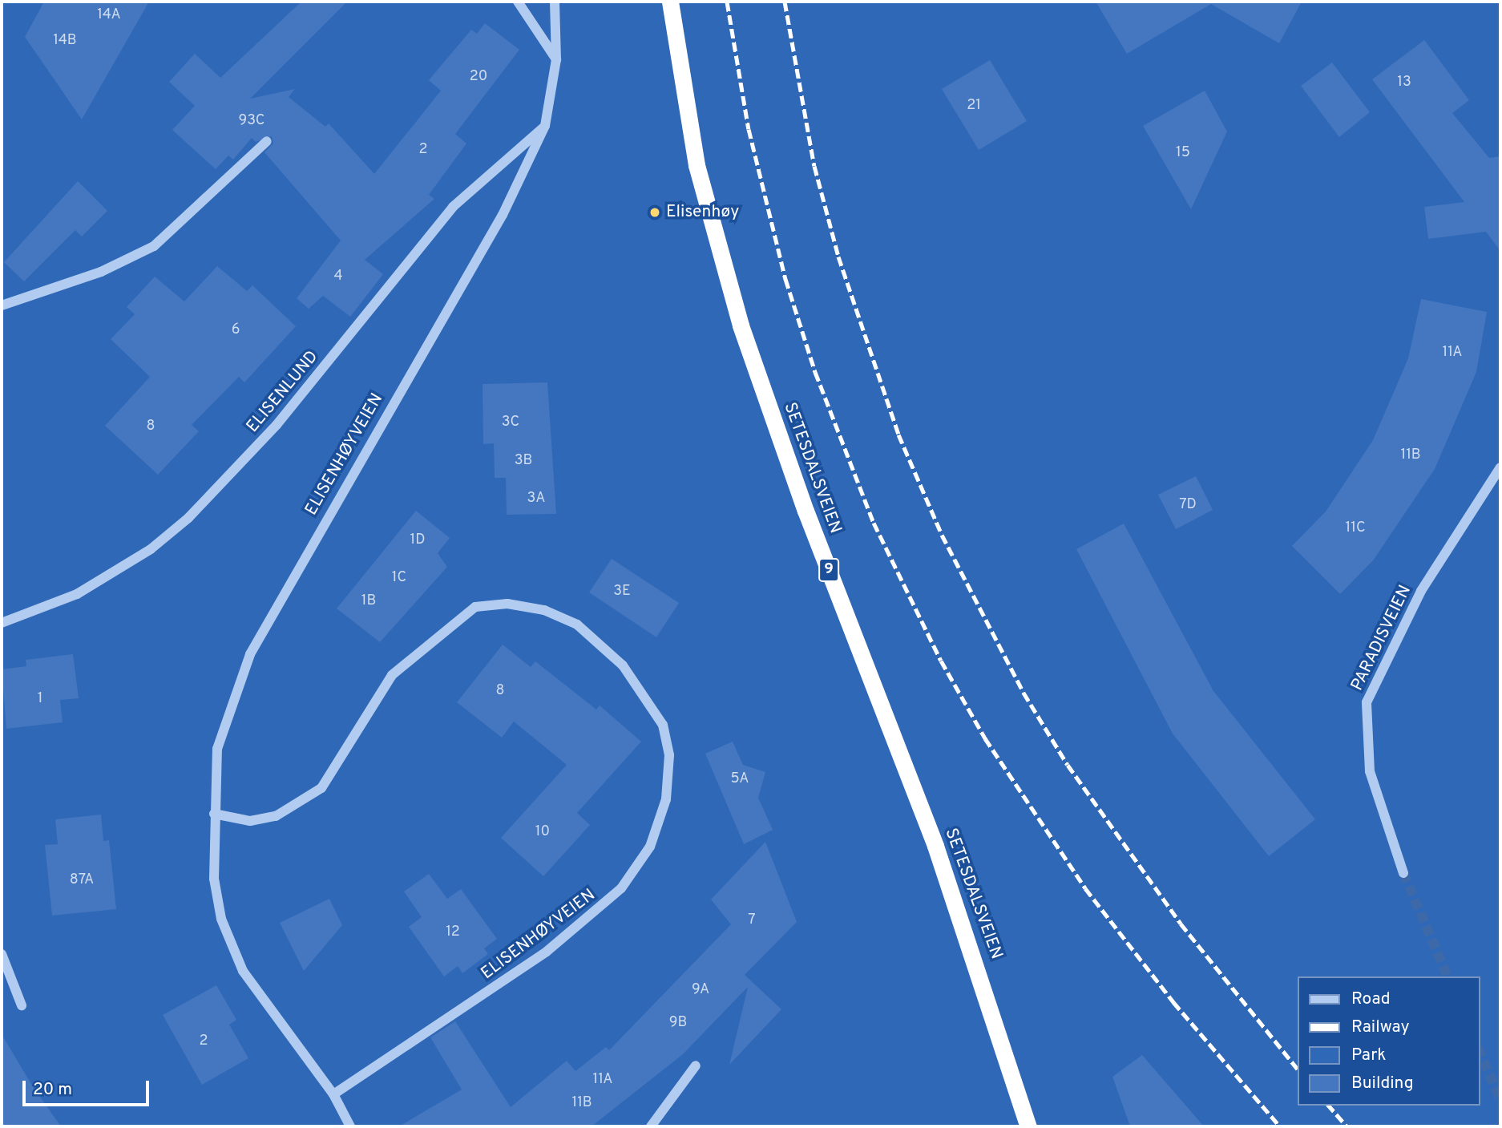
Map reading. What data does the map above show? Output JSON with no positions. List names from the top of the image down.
{
  "streets": {
    "highway": ["SETESDALSVEIEN", "9"],
    "street": ["ELISENLUND", "ELISENHØYVEIEN", "PARADISVEIEN"]
  },
  "crossings": [
    ["ELISENLUND", "ELISENHØYVEIEN"]
  ],
  "places": ["Elisenhøy"],
  "house_numbers": [
    "14A",
    "14B",
    "20",
    "13",
    "21",
    "93C",
    "2",
    "15",
    "4",
    "6",
    "11A",
    "3C",
    "8",
    "11B",
    "3B",
    "3A",
    "7D",
    "11C",
    "1D",
    "1C",
    "3E",
    "1B",
    "8",
    "1",
    "5A",
    "10",
    "87A",
    "7",
    "12",
    "9A",
    "9B",
    "2",
    "11A",
    "11B"
  ],
  "legend": [
    "Road",
    "Railway",
    "Park",
    "Building"
  ],
  "scale_bar": "20 m"
}
